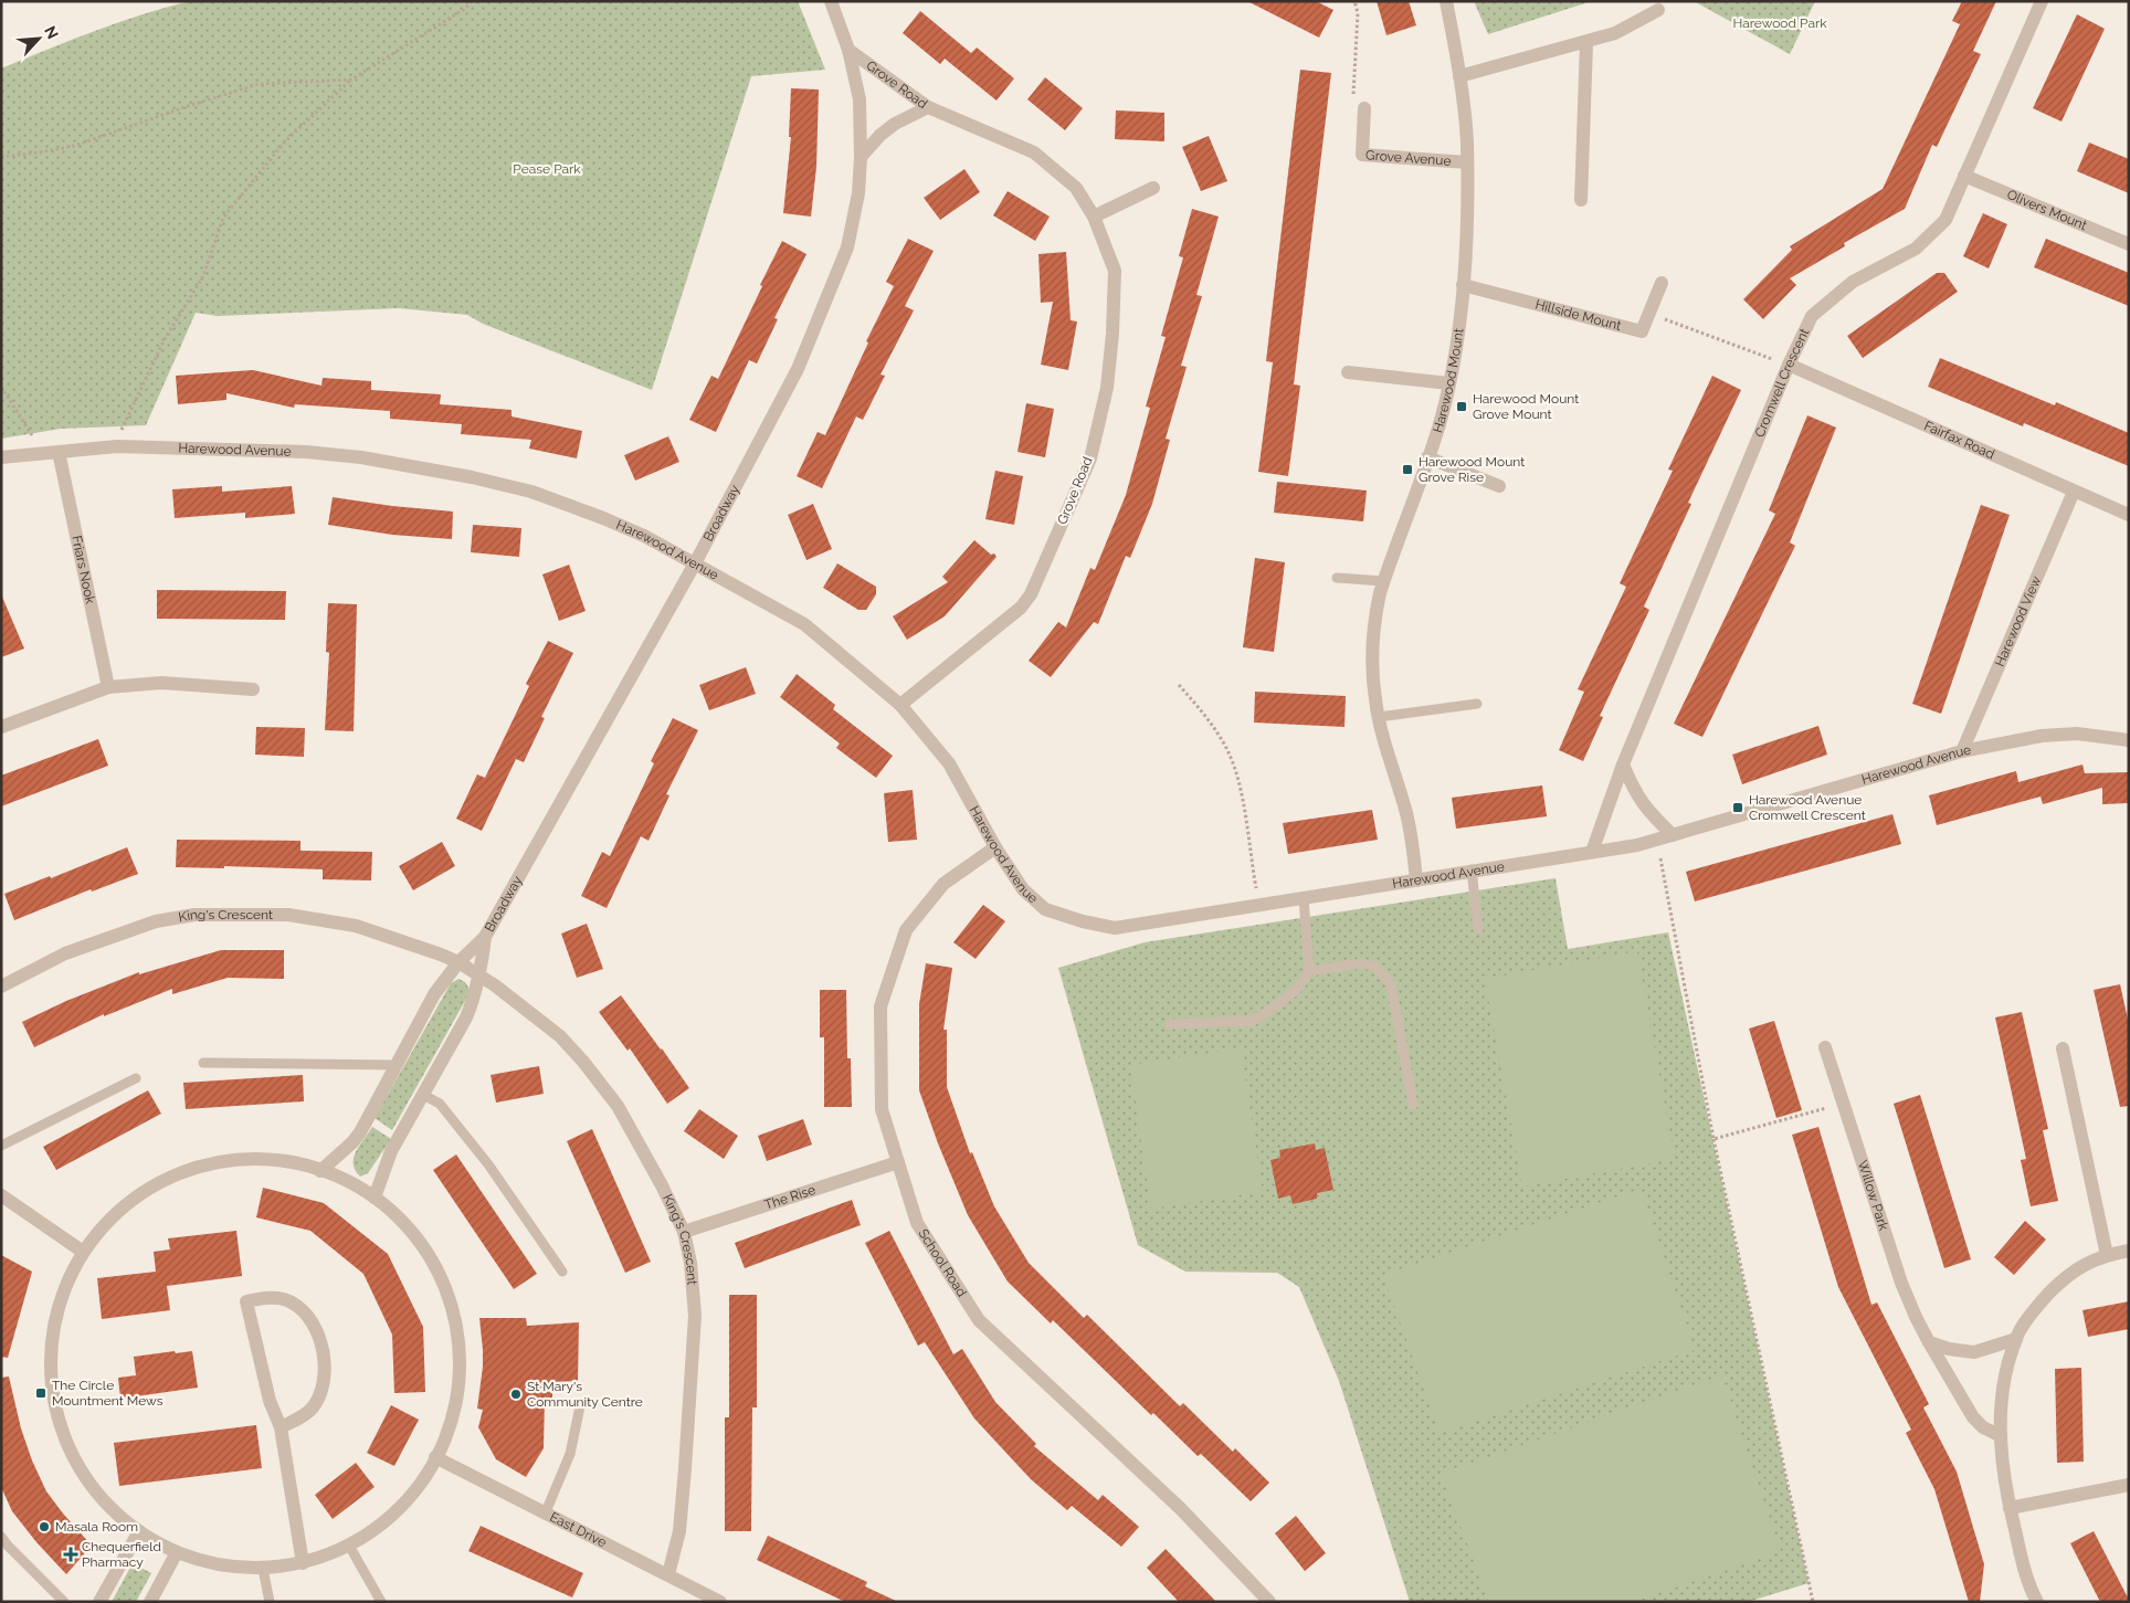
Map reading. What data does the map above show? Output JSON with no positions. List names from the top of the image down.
{
  "streets": {
    "street": [
      "Grove Road",
      "Grove Avenue",
      "Olivers Mount",
      "Hillside Mount",
      "Harewood Mount",
      "Cromwell Crescent",
      "Fairfax Road",
      "Harewood Avenue",
      "Broadway",
      "Friars Nook",
      "Harewood View",
      "King's Crescent",
      "Willow Park",
      "The Rise",
      "School Road",
      "East Drive"
    ]
  },
  "crossings": [
    ["Grove Road", "Harewood Avenue"],
    ["Grove Road", "Broadway"],
    ["Grove Avenue", "Harewood Mount"],
    ["Olivers Mount", "Cromwell Crescent"],
    ["Hillside Mount", "Harewood Mount"],
    ["Harewood Mount", "Harewood Avenue"],
    ["Cromwell Crescent", "Fairfax Road"],
    ["Cromwell Crescent", "Harewood Avenue"],
    ["Fairfax Road", "Harewood View"],
    ["Harewood Avenue", "Broadway"],
    ["Harewood Avenue", "Friars Nook"],
    ["Harewood Avenue", "Harewood View"],
    ["Harewood Avenue", "School Road"],
    ["Broadway", "King's Crescent"],
    ["King's Crescent", "The Rise"],
    ["King's Crescent", "East Drive"],
    ["The Rise", "School Road"]
  ],
  "parks": ["Harewood Park", "Pease Park"],
  "places": {
    "transit": [
      "Harewood Mount Grove Mount",
      "Harewood Mount Grove Rise",
      "Harewood Avenue Cromwell Crescent",
      "The Circle Mountment Mews"
    ],
    "other": ["St Mary's Community Centre", "Masala Room"],
    "health": ["Chequerfield Pharmacy"]
  },
  "north": "top right"
}
